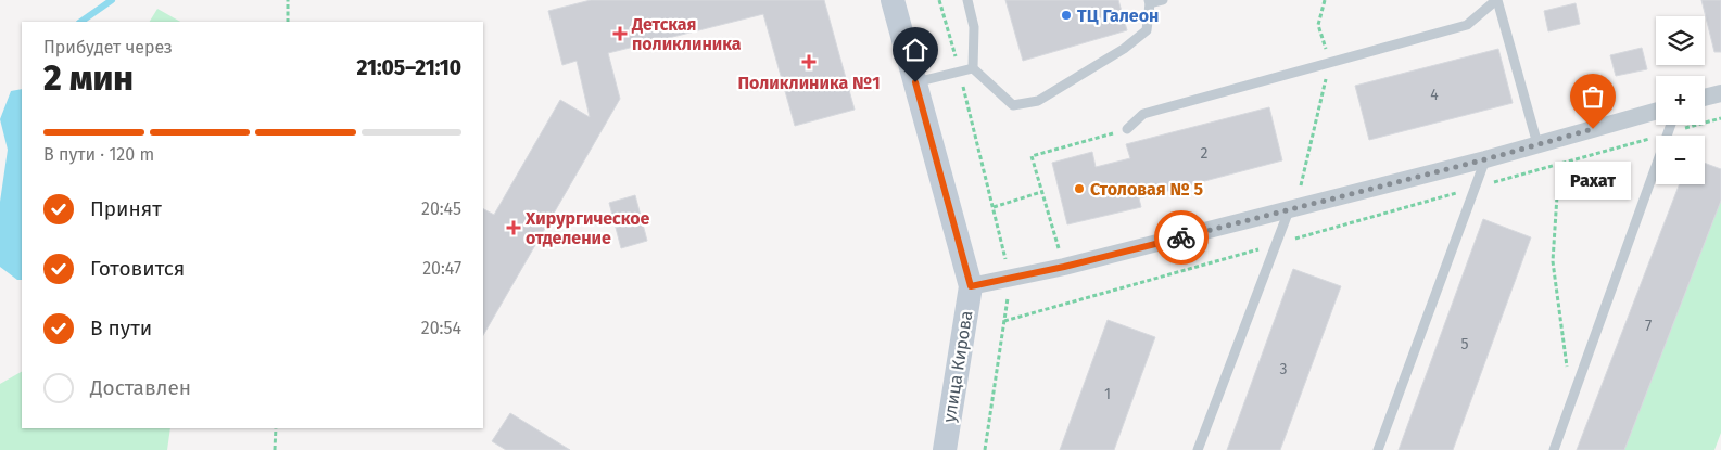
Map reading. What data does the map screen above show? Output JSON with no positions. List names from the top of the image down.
{
  "streets": {
    "street": ["улица Кирова"]
  },
  "places": {
    "other": ["ТЦ Галеон", "Рахат", "Столовая № 5"],
    "health": ["Детская поликлиника", "Поликлиника №1", "Хирургическое отделение"]
  },
  "house_numbers": [
    "4",
    "2",
    "7",
    "5",
    "3",
    "1"
  ],
  "page": {
    "map_buttons": ["+", "−"],
    "heading": ["2 мин", "Прибудет через", "21:05–21:10"],
    "bar": "В пути · 120 m",
    "bubble": "Рахат",
    "list": [
      ["Принят", "20:45"],
      ["Готовится", "20:47"],
      ["В пути", "20:54"],
      "Доставлен"
    ]
  }
}
